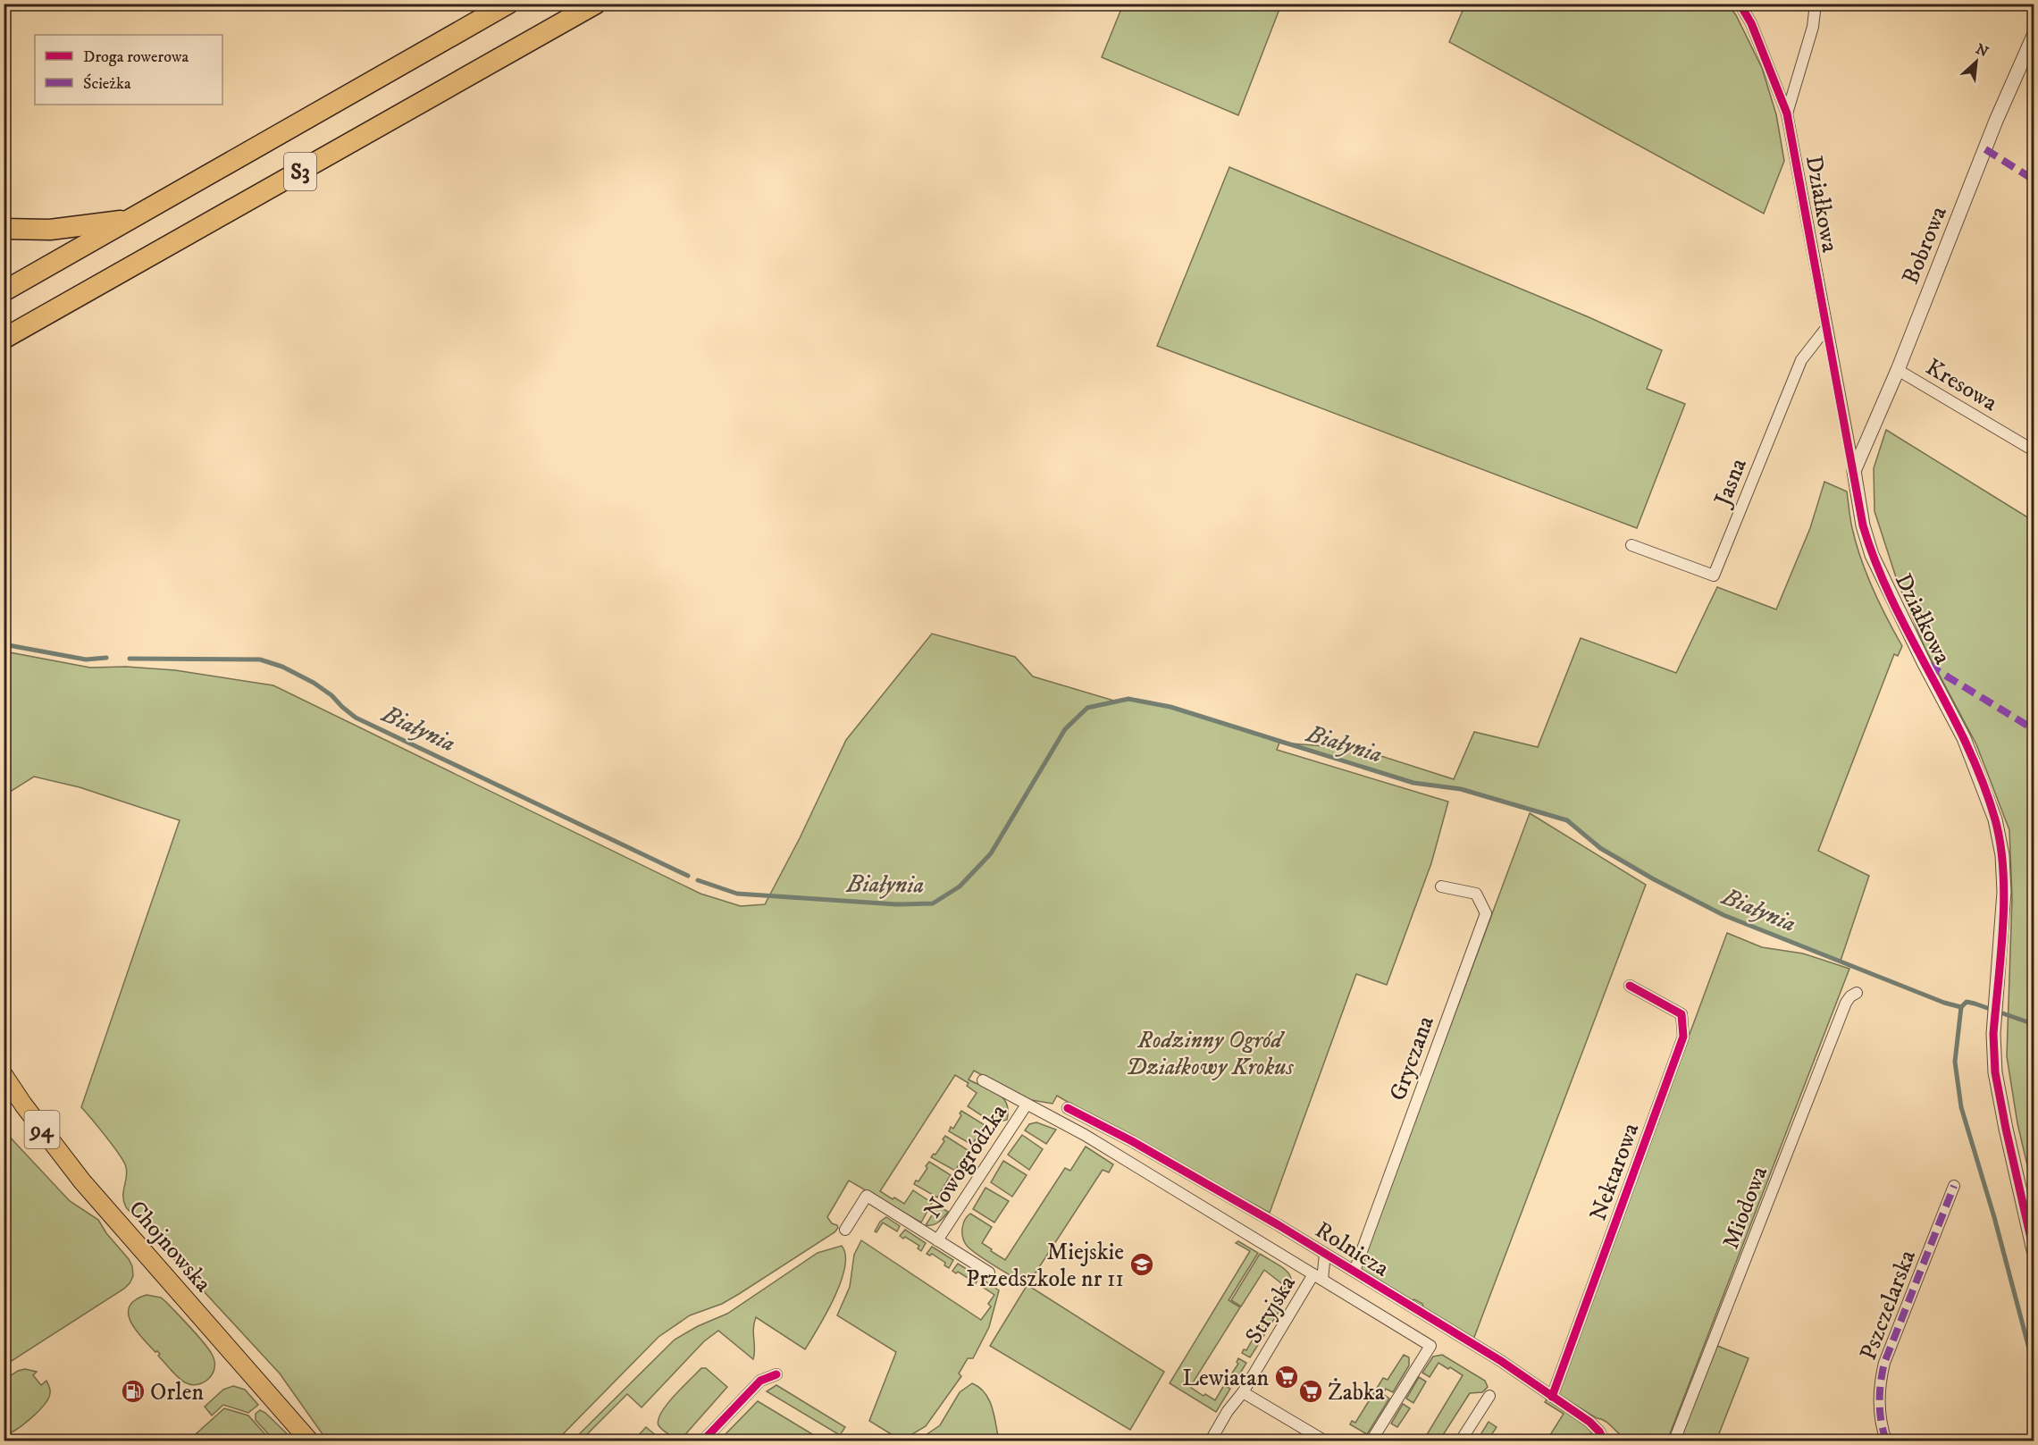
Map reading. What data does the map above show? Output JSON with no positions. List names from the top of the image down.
{
  "streets": {
    "highway": ["S3"],
    "main road": ["94", "Chojnowska"],
    "street": [
      "Działkowa",
      "Bobrowa",
      "Kresowa",
      "Jasna",
      "Gryczana",
      "Nowogródzka",
      "Nektarowa",
      "Miodowa",
      "Rolnicza",
      "Pszczelarska",
      "Stryjska"
    ]
  },
  "crossings": [
    ["Działkowa", "Bobrowa"],
    ["Działkowa", "Jasna"],
    ["Bobrowa", "Kresowa"],
    ["Gryczana", "Rolnicza"],
    ["Nektarowa", "Rolnicza"]
  ],
  "water": ["Białynia"],
  "parks": ["Rodzinny Ogród Działkowy Krokus"],
  "places": {
    "school or university": ["Miejskie Przedszkole nr 11"],
    "supermarket": ["Lewiatan", "Żabka"],
    "fuel station": ["Orlen"]
  },
  "legend": ["Droga rowerowa", "Ścieżka"],
  "north": "top right"
}
